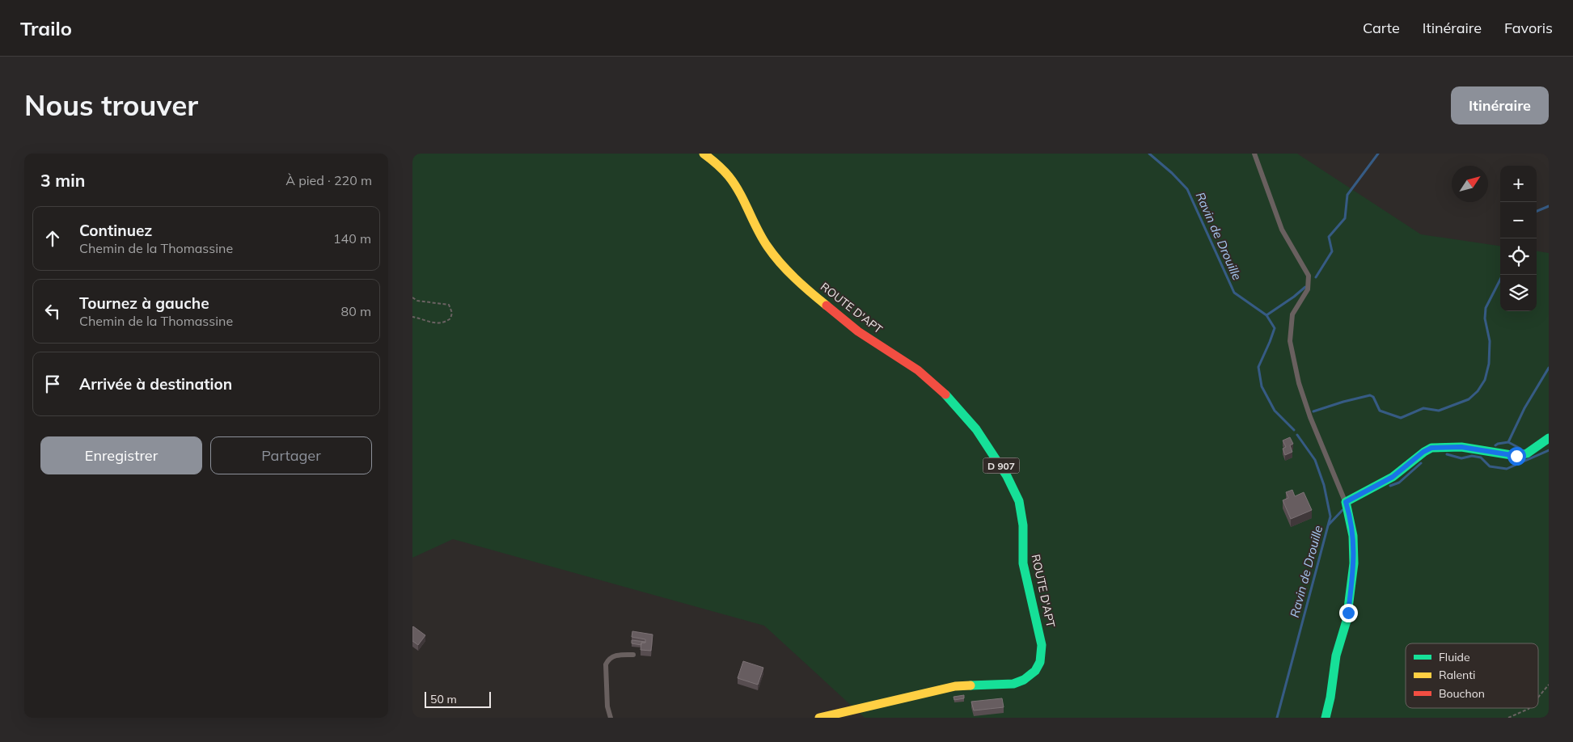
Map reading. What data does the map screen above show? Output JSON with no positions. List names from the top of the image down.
{
  "streets": {
    "main road": ["ROUTE D'APT", "D 907"]
  },
  "water": ["Ravin de Drouille"],
  "legend": ["Fluide", "Ralenti", "Bouchon"],
  "scale_bar": "50 m",
  "north": "top right",
  "page": {
    "header": "Trailo",
    "nav": ["Carte", "Itinéraire", "Favoris"],
    "buttons": [
      "Itinéraire",
      ["Enregistrer", "Partager"]
    ],
    "title": "Nous trouver",
    "heading": ["3 min", "À pied · 220 m"],
    "map_buttons": ["+", "−"],
    "list": [
      ["Continuez", "Chemin de la Thomassine", "140 m"],
      ["Tournez à gauche", "Chemin de la Thomassine", "80 m"],
      "Arrivée à destination"
    ],
    "scale": "50 m"
  }
}
